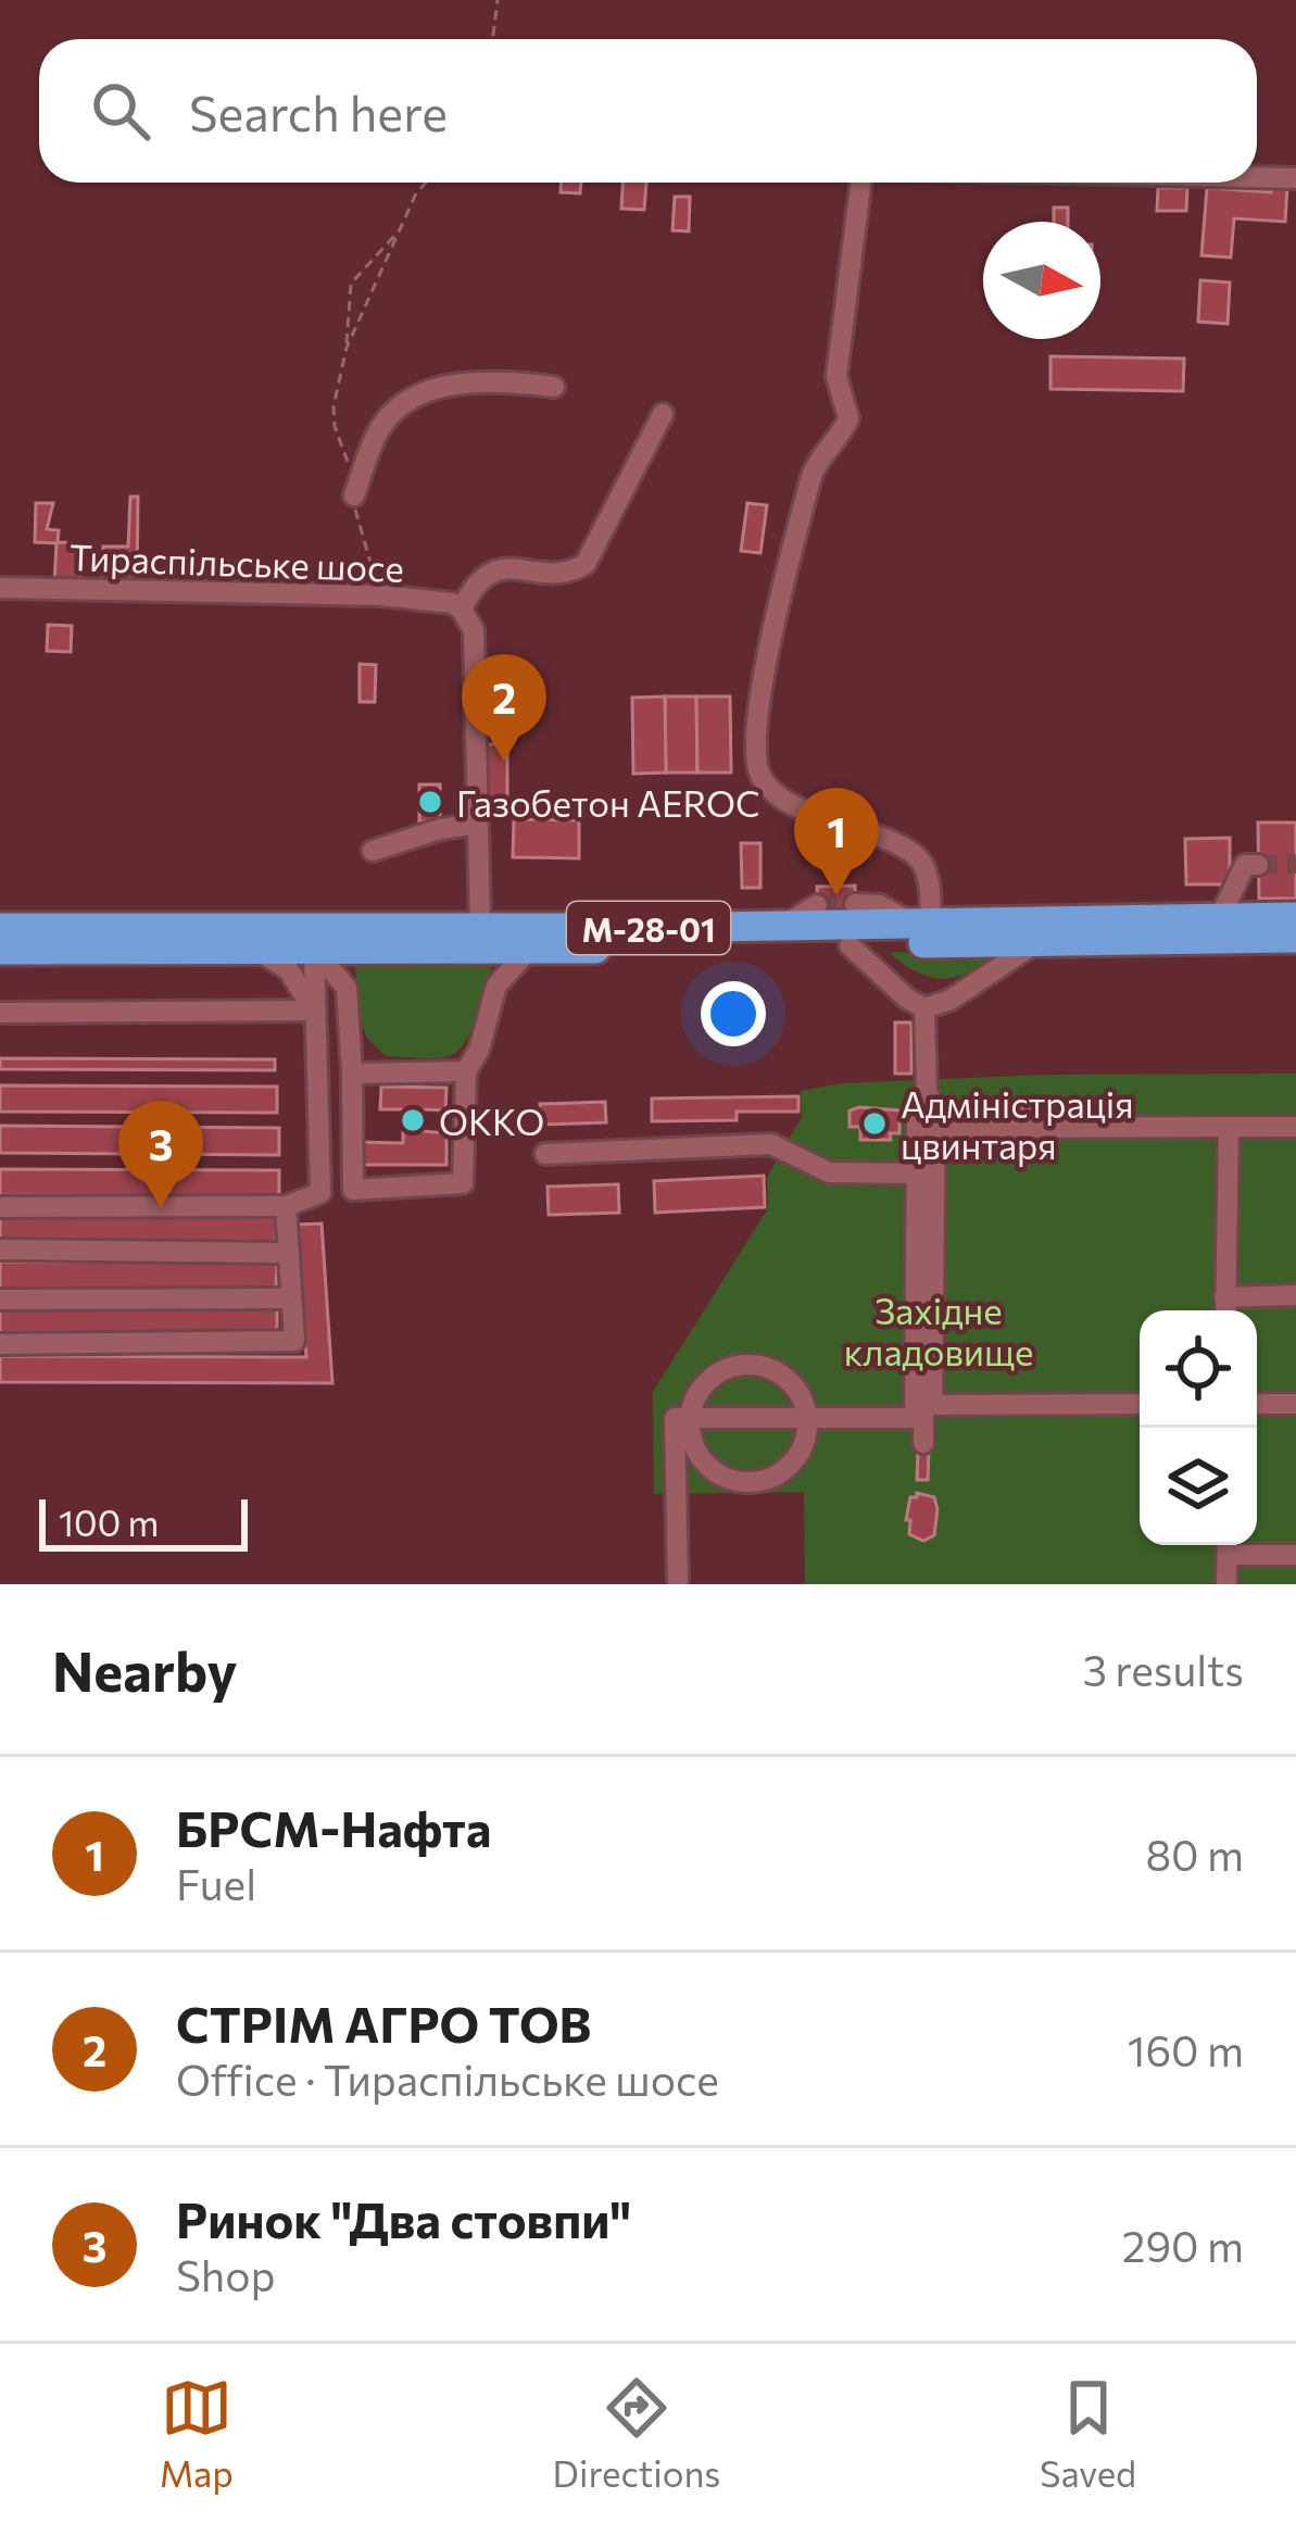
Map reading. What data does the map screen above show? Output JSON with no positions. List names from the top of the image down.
{
  "streets": {
    "highway": ["М-28-01"],
    "street": ["Тираспільське шосе"]
  },
  "parks": ["Західне кладовище"],
  "places": ["Газобетон AEROC", "ОККО", "Адміністрація цвинтаря"],
  "scale_bar": "100 m",
  "north": "right",
  "page": {
    "search": "Search here",
    "pins": ["2", "1", "3"],
    "scale": "100 m",
    "heading": ["Nearby", "3 results"],
    "list": [
      {
        "mark": "1",
        "name": "БРСМ-Нафта",
        "note": "Fuel",
        "value": "80 m"
      },
      {
        "mark": "2",
        "name": "СТРІМ АГРО ТОВ",
        "note": "Office · Тираспільське шосе",
        "value": "160 m"
      },
      {
        "mark": "3",
        "name": "Ринок \"Два стовпи\"",
        "note": "Shop",
        "value": "290 m"
      }
    ],
    "nav": ["Map", "Directions", "Saved"]
  }
}
